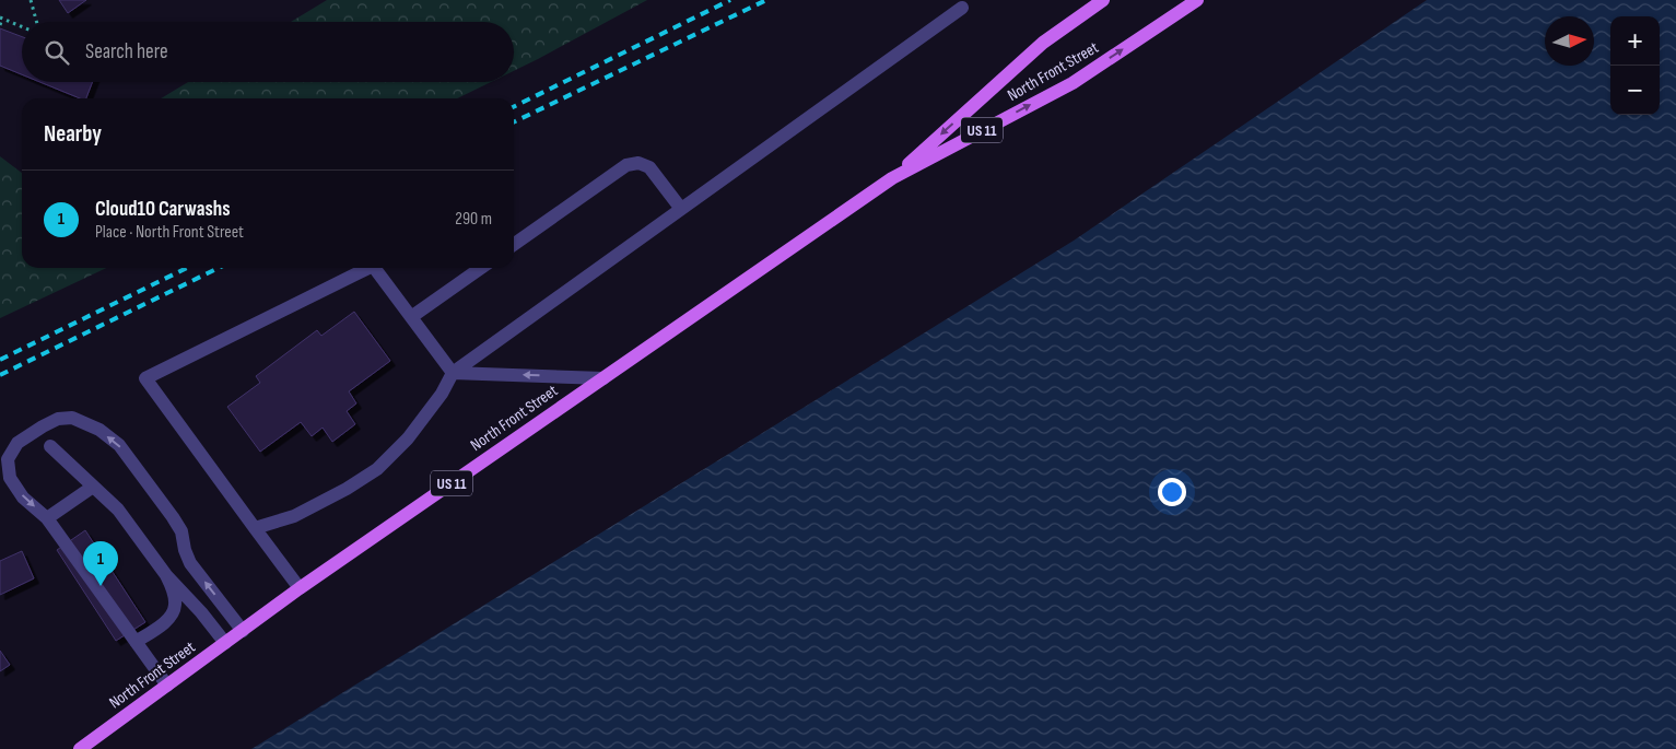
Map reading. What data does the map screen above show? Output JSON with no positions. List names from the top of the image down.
{
  "streets": {
    "main road": ["North Front Street", "US 11"]
  },
  "north": "right",
  "page": {
    "map_buttons": ["+", "−"],
    "search": "Search here",
    "heading": "Nearby",
    "list": [
      {
        "mark": "1",
        "name": "Cloud10 Carwashs",
        "note": "Place · North Front Street",
        "value": "290 m"
      }
    ],
    "pins": "1"
  }
}
